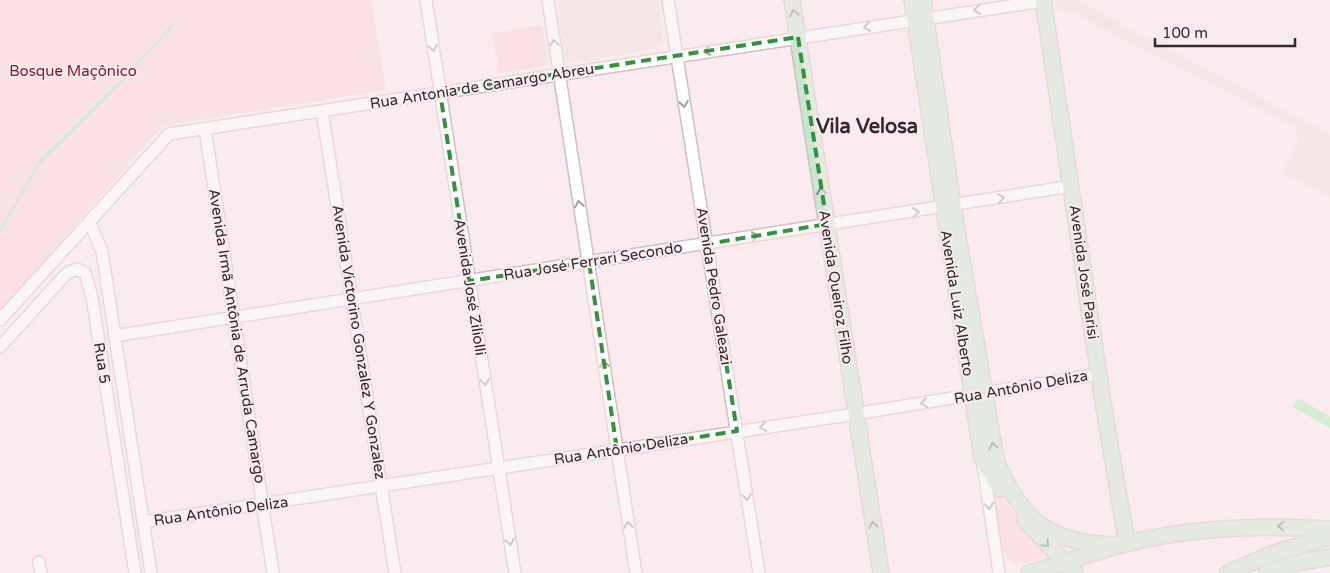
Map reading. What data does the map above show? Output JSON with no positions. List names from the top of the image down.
{
  "streets": {
    "main road": ["Avenida José Parisi", "Avenida Queiroz Filho", "Avenida Luiz Alberto"],
    "street": [
      "Rua Antonia de Camargo Abreu",
      "Rua José Ferrari Secondo",
      "Avenida Pedro Galeazi",
      "Avenida José Ziliolli",
      "Avenida Irmã Antônia de Arruda Camargo",
      "Avenida Victorino Gonzalez Y Gonzalez",
      "Rua 5",
      "Rua Antônio Deliza"
    ]
  },
  "crossings": [
    ["Rua Antonia de Camargo Abreu", "Avenida José Parisi"],
    ["Rua Antonia de Camargo Abreu", "Avenida Pedro Galeazi"],
    ["Rua Antonia de Camargo Abreu", "Avenida José Ziliolli"],
    ["Rua Antonia de Camargo Abreu", "Avenida Queiroz Filho"],
    ["Rua Antonia de Camargo Abreu", "Avenida Luiz Alberto"],
    ["Rua Antonia de Camargo Abreu", "Avenida Irmã Antônia de Arruda Camargo"],
    ["Rua Antonia de Camargo Abreu", "Avenida Victorino Gonzalez Y Gonzalez"],
    ["Rua José Ferrari Secondo", "Avenida José Parisi"],
    ["Rua José Ferrari Secondo", "Avenida Pedro Galeazi"],
    ["Rua José Ferrari Secondo", "Avenida José Ziliolli"],
    ["Rua José Ferrari Secondo", "Avenida Queiroz Filho"],
    ["Rua José Ferrari Secondo", "Avenida Luiz Alberto"],
    ["Rua José Ferrari Secondo", "Avenida Irmã Antônia de Arruda Camargo"],
    ["Rua José Ferrari Secondo", "Avenida Victorino Gonzalez Y Gonzalez"],
    ["Avenida José Parisi", "Avenida Luiz Alberto"],
    ["Avenida José Parisi", "Rua Antônio Deliza"],
    ["Avenida Pedro Galeazi", "Rua Antônio Deliza"],
    ["Avenida José Ziliolli", "Rua Antônio Deliza"],
    ["Avenida Queiroz Filho", "Rua Antônio Deliza"],
    ["Avenida Luiz Alberto", "Rua Antônio Deliza"],
    ["Avenida Irmã Antônia de Arruda Camargo", "Rua Antônio Deliza"],
    ["Avenida Victorino Gonzalez Y Gonzalez", "Rua Antônio Deliza"]
  ],
  "one_way": [
    "Rua José Ferrari Secondo",
    "Avenida Pedro Galeazi",
    "Avenida José Ziliolli",
    "Avenida Queiroz Filho"
  ],
  "districts": ["Vila Velosa"],
  "parks": ["Bosque Maçônico"],
  "scale_bar": "100 m"
}
